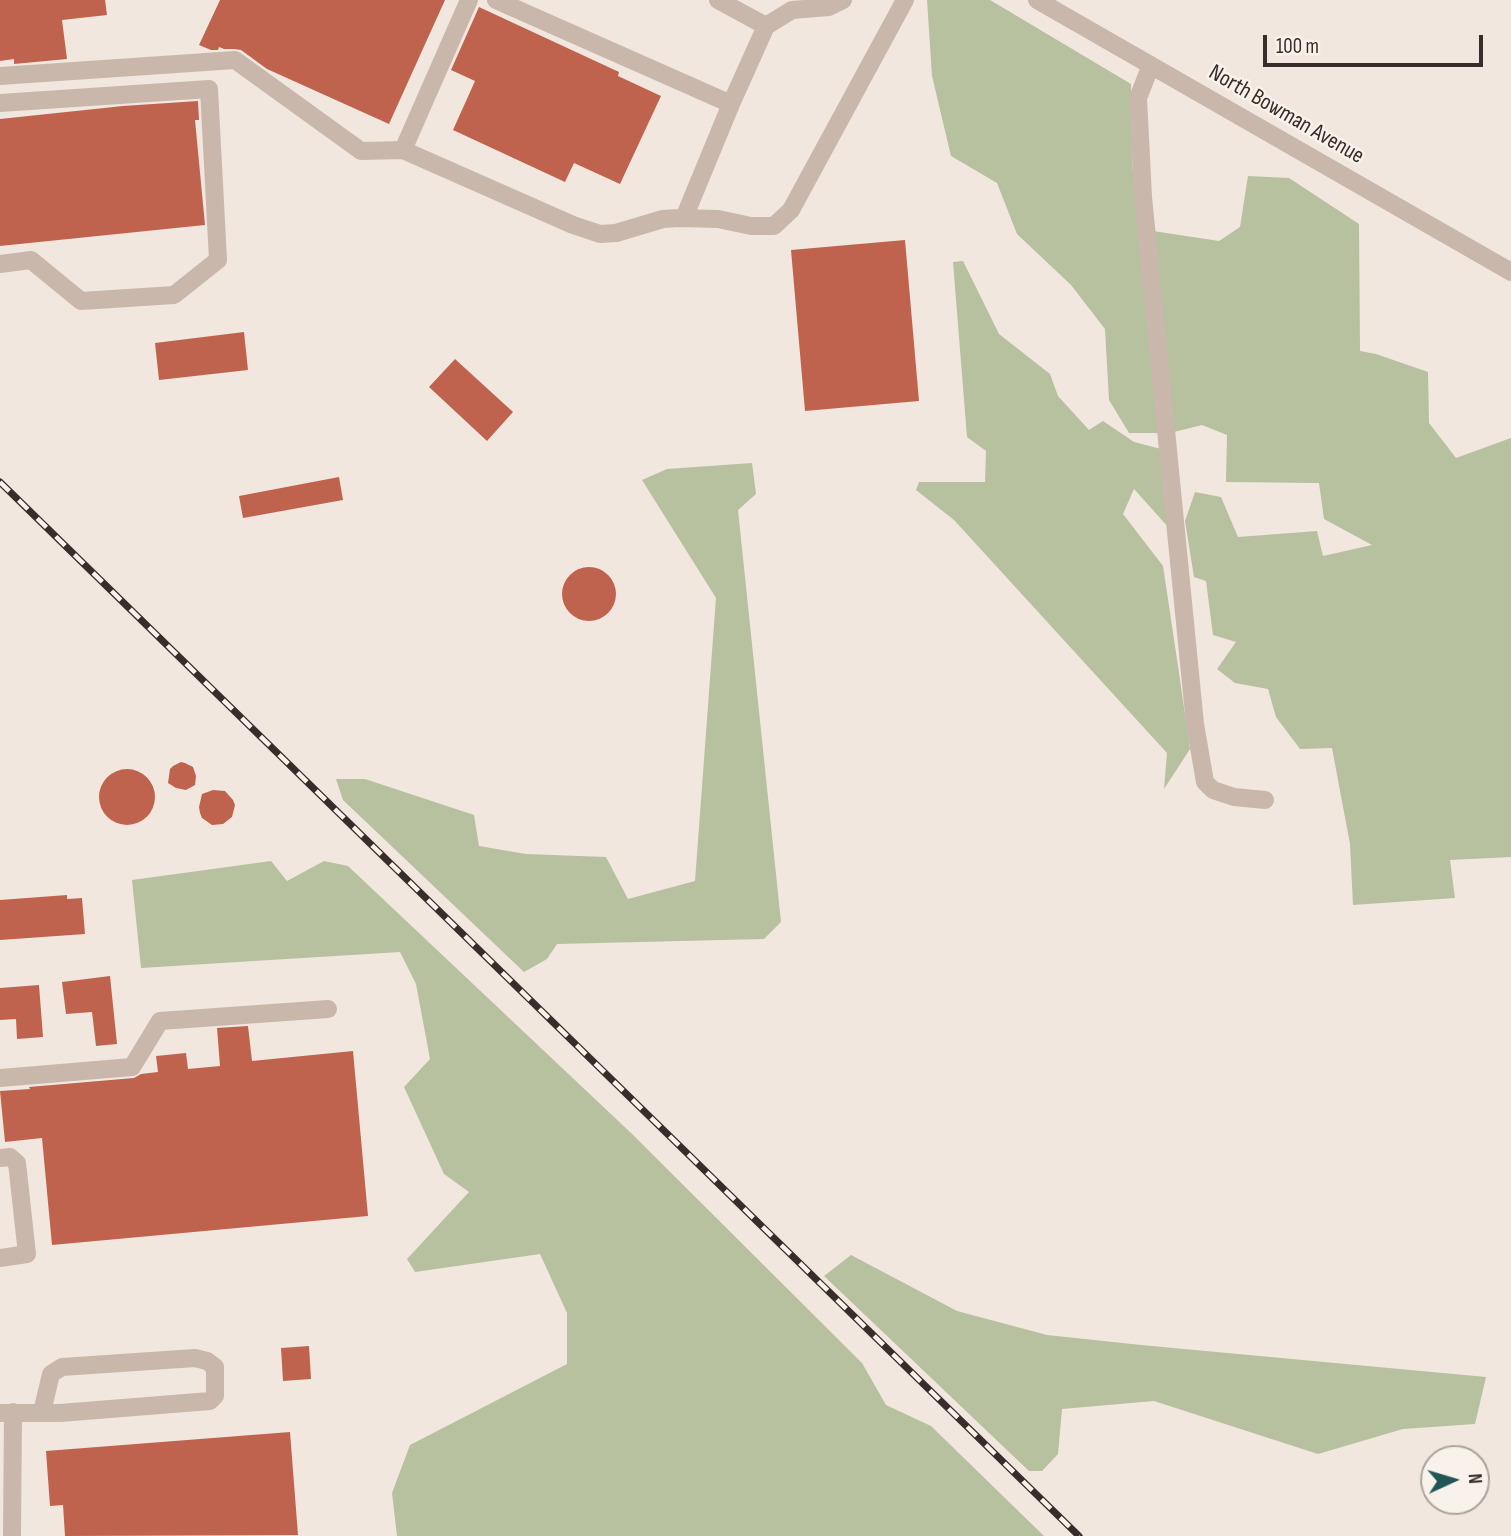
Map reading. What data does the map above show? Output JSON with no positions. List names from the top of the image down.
{
  "streets": {
    "street": ["North Bowman Avenue"]
  },
  "scale_bar": "100 m",
  "north": "right"
}
